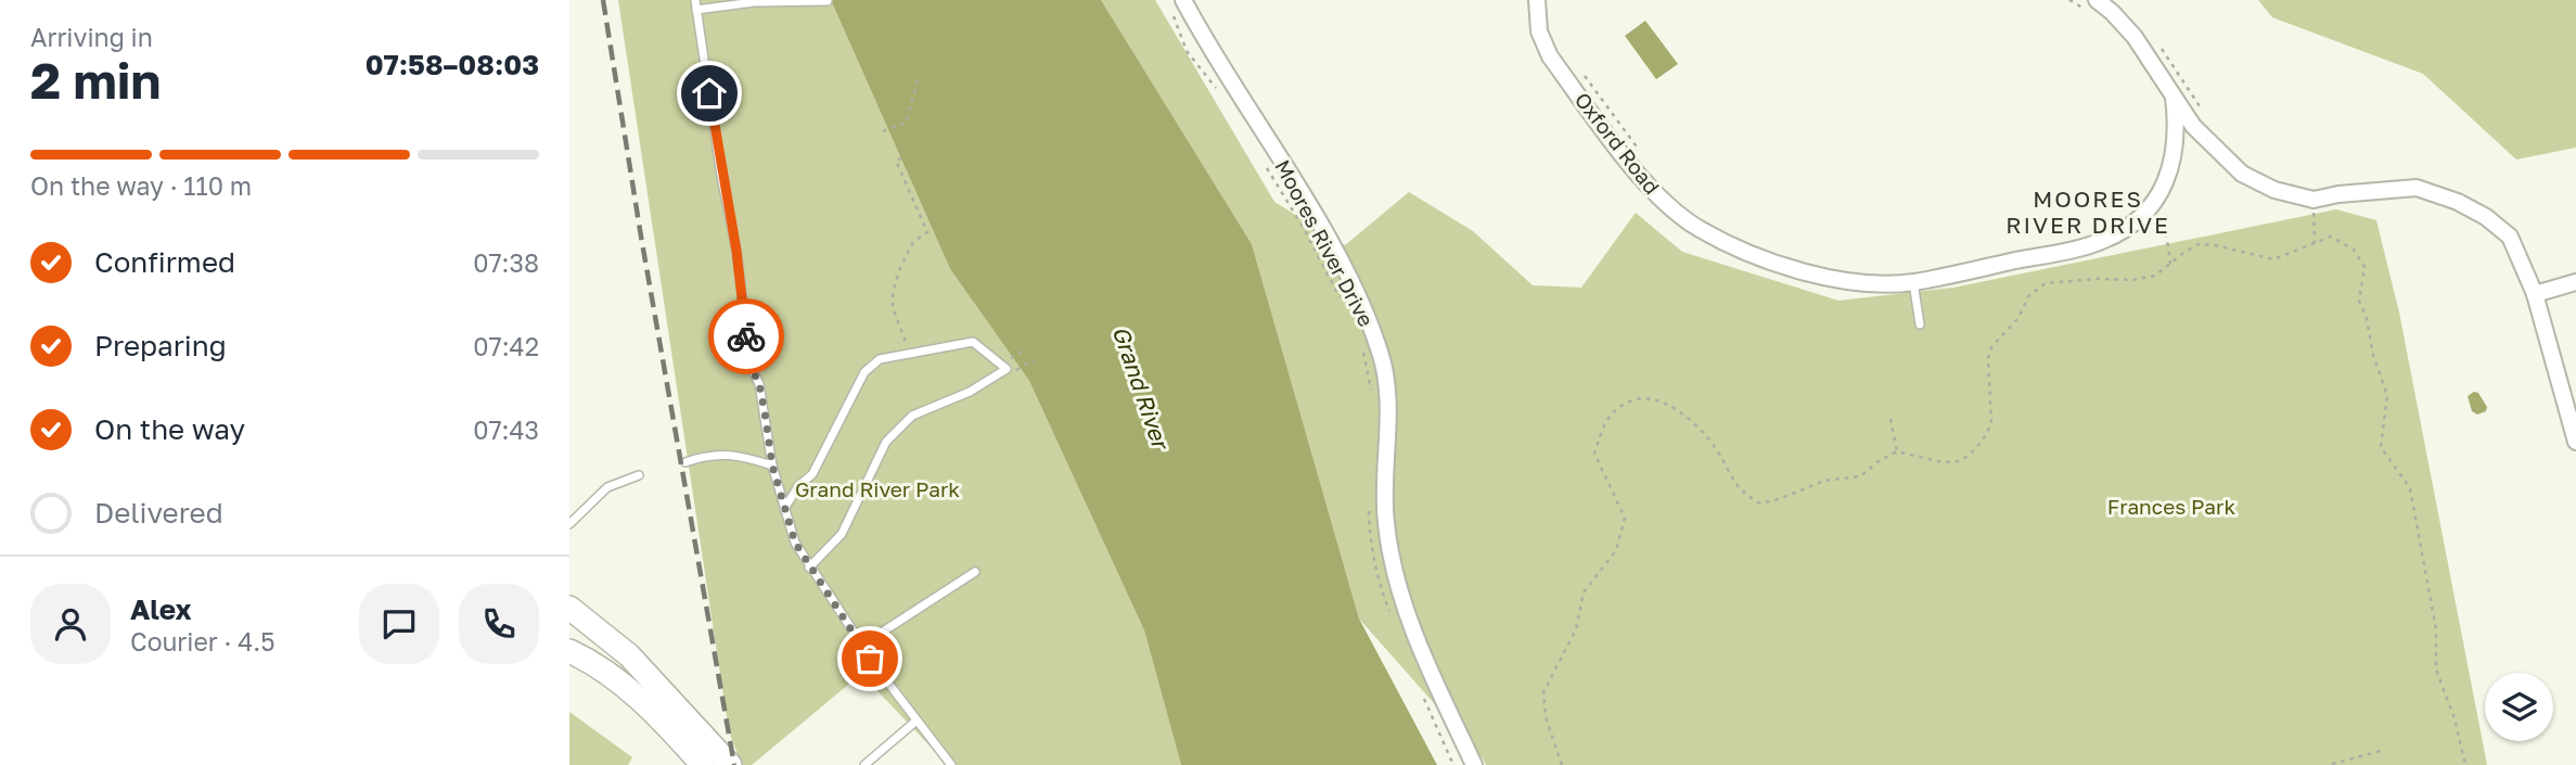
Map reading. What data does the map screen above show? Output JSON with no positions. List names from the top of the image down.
{
  "streets": {
    "street": ["Oxford Road", "Moores River Drive"]
  },
  "districts": ["MOORES RIVER DRIVE"],
  "water": ["Grand River"],
  "parks": ["Grand River Park", "Frances Park"],
  "page": {
    "heading": ["2 min", "Arriving in", "07:58–08:03"],
    "panel": ["Alex", "Courier · 4.5"],
    "bar": "On the way · 110 m",
    "list": [
      ["Confirmed", "07:38"],
      ["Preparing", "07:42"],
      ["On the way", "07:43"],
      "Delivered"
    ]
  }
}
